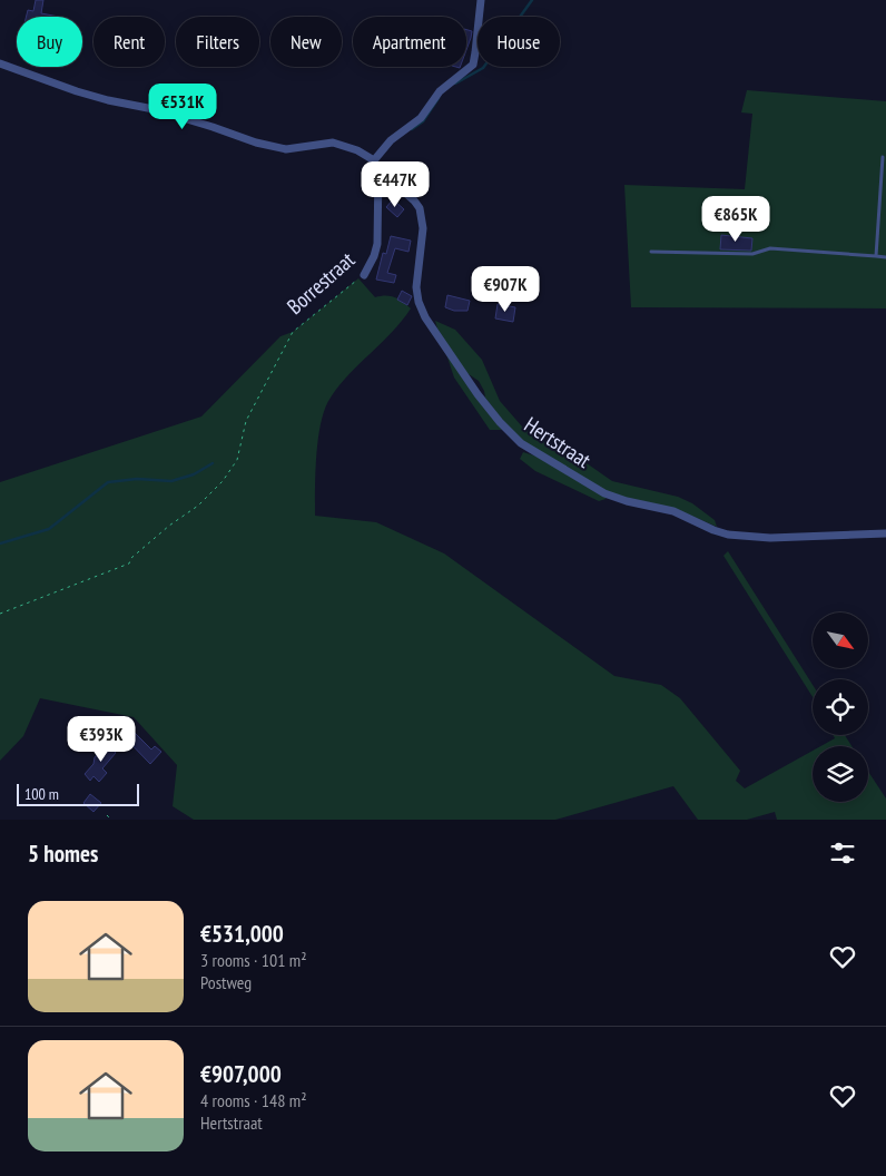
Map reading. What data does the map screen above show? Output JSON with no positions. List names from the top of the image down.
{
  "streets": {
    "street": ["Borrestraat", "Hertstraat"]
  },
  "crossings": [
    ["Borrestraat", "Hertstraat"]
  ],
  "scale_bar": "100 m",
  "north": "bottom right",
  "page": {
    "chip": [
      "Buy",
      "Rent",
      "Filters",
      "New",
      "Apartment",
      "House"
    ],
    "price": [
      "€531K",
      "€447K",
      "€865K",
      "€907K",
      "€393K"
    ],
    "scale": "100 m",
    "heading": "5 homes",
    "list": [
      {
        "name": "€531,000",
        "note": "3 rooms · 101 m² · Postweg"
      },
      {
        "name": "€907,000",
        "note": "4 rooms · 148 m² · Hertstraat"
      }
    ]
  }
}
